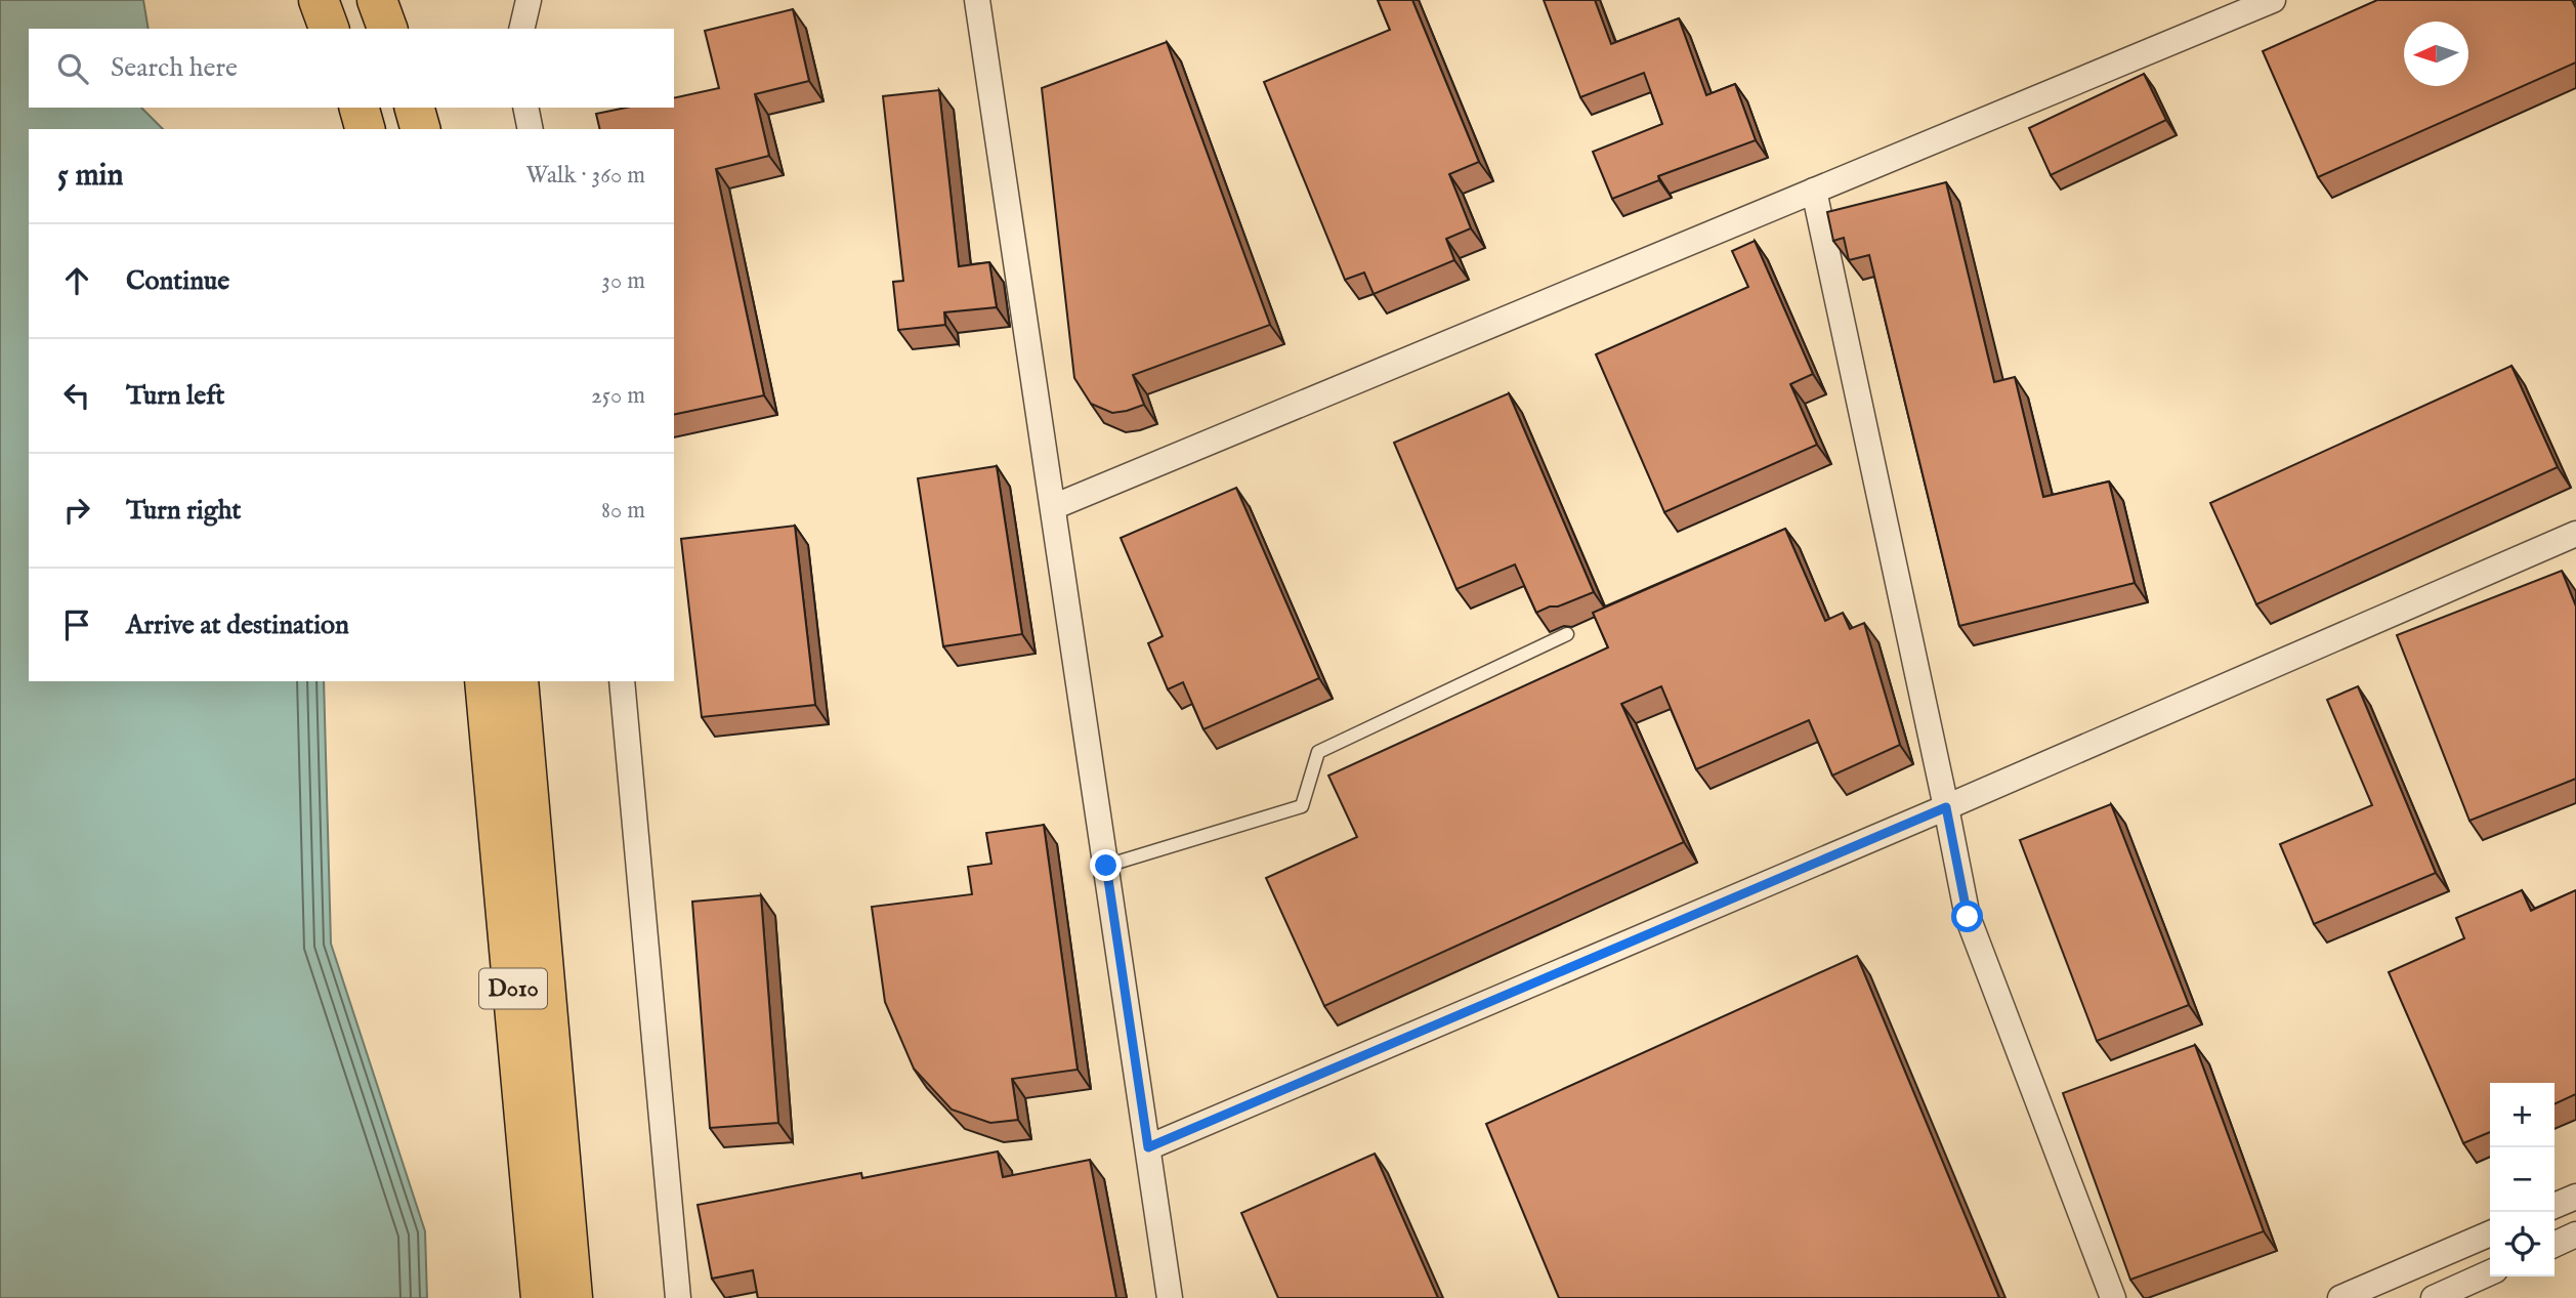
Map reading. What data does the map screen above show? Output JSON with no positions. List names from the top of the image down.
{
  "streets": {
    "highway": ["D010"]
  },
  "north": "left",
  "page": {
    "search": "Search here",
    "heading": ["5 min", "Walk · 360 m"],
    "list": [
      ["Continue", "30 m"],
      ["Turn left", "250 m"],
      ["Turn right", "80 m"],
      "Arrive at destination"
    ],
    "map_buttons": ["+", "−"]
  }
}
